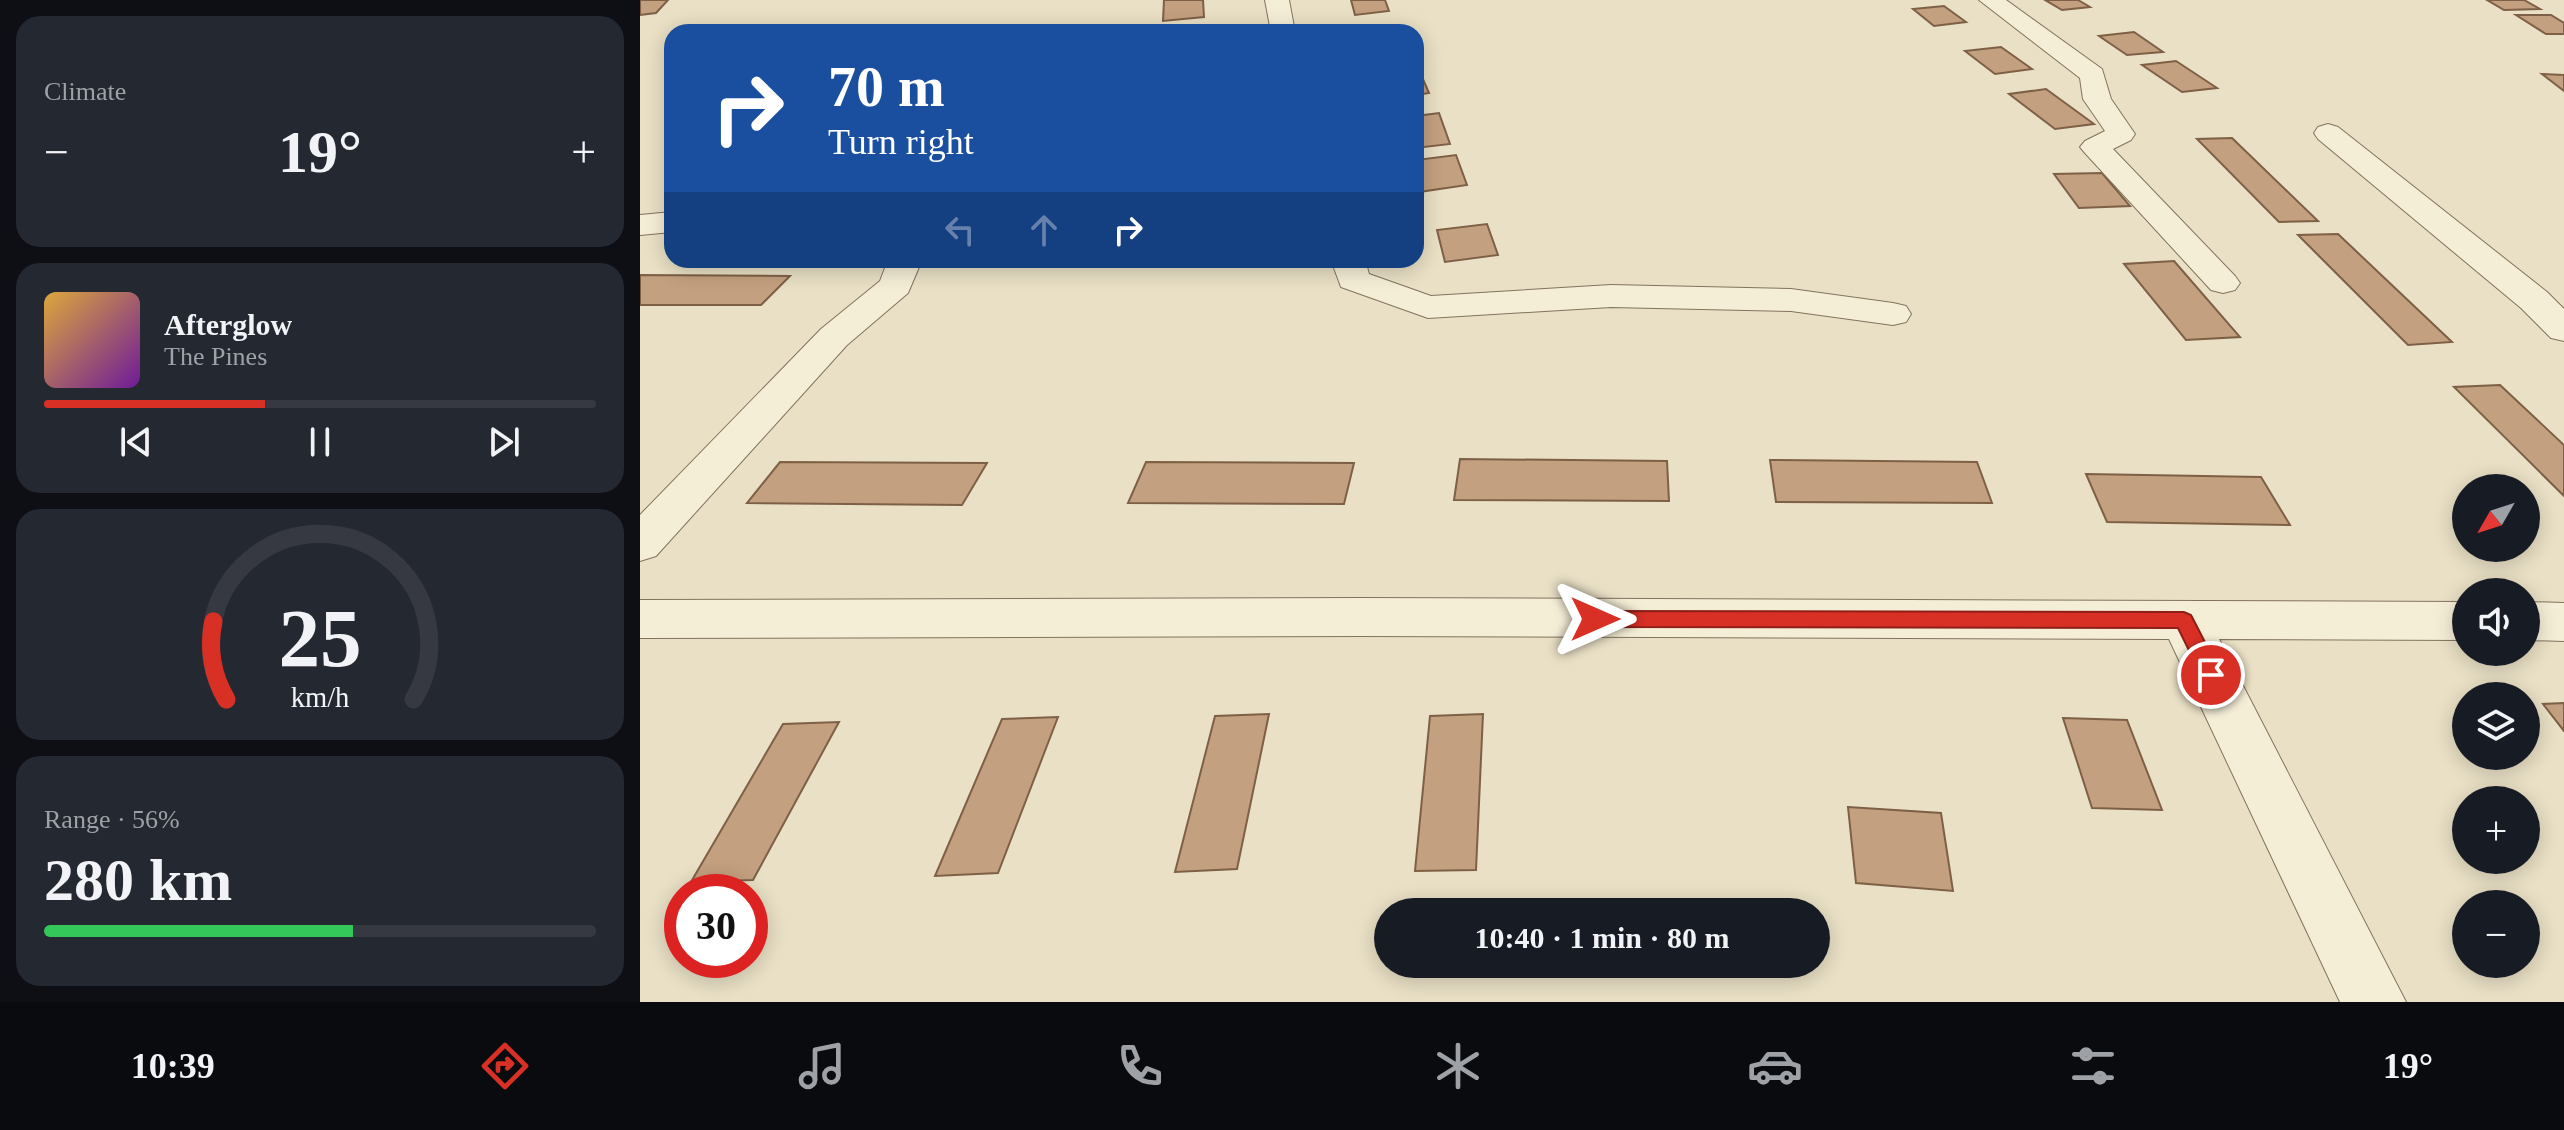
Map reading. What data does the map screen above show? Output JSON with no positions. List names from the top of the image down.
{
  "north": "bottom left",
  "page": {
    "tile": [
      "Climate",
      ["Range · 56%", "280 km"]
    ],
    "turn": ["70 m", "Turn right"],
    "heat": ["−", "19°", "+"],
    "song": ["Afterglow", "The Pines"],
    "map_buttons": ["+", "−"],
    "limit": "30",
    "trip": "10:40 · 1 min · 80 m",
    "tabs": ["10:39", "19°"],
    "gauge": ["25", "km/h"]
  }
}
